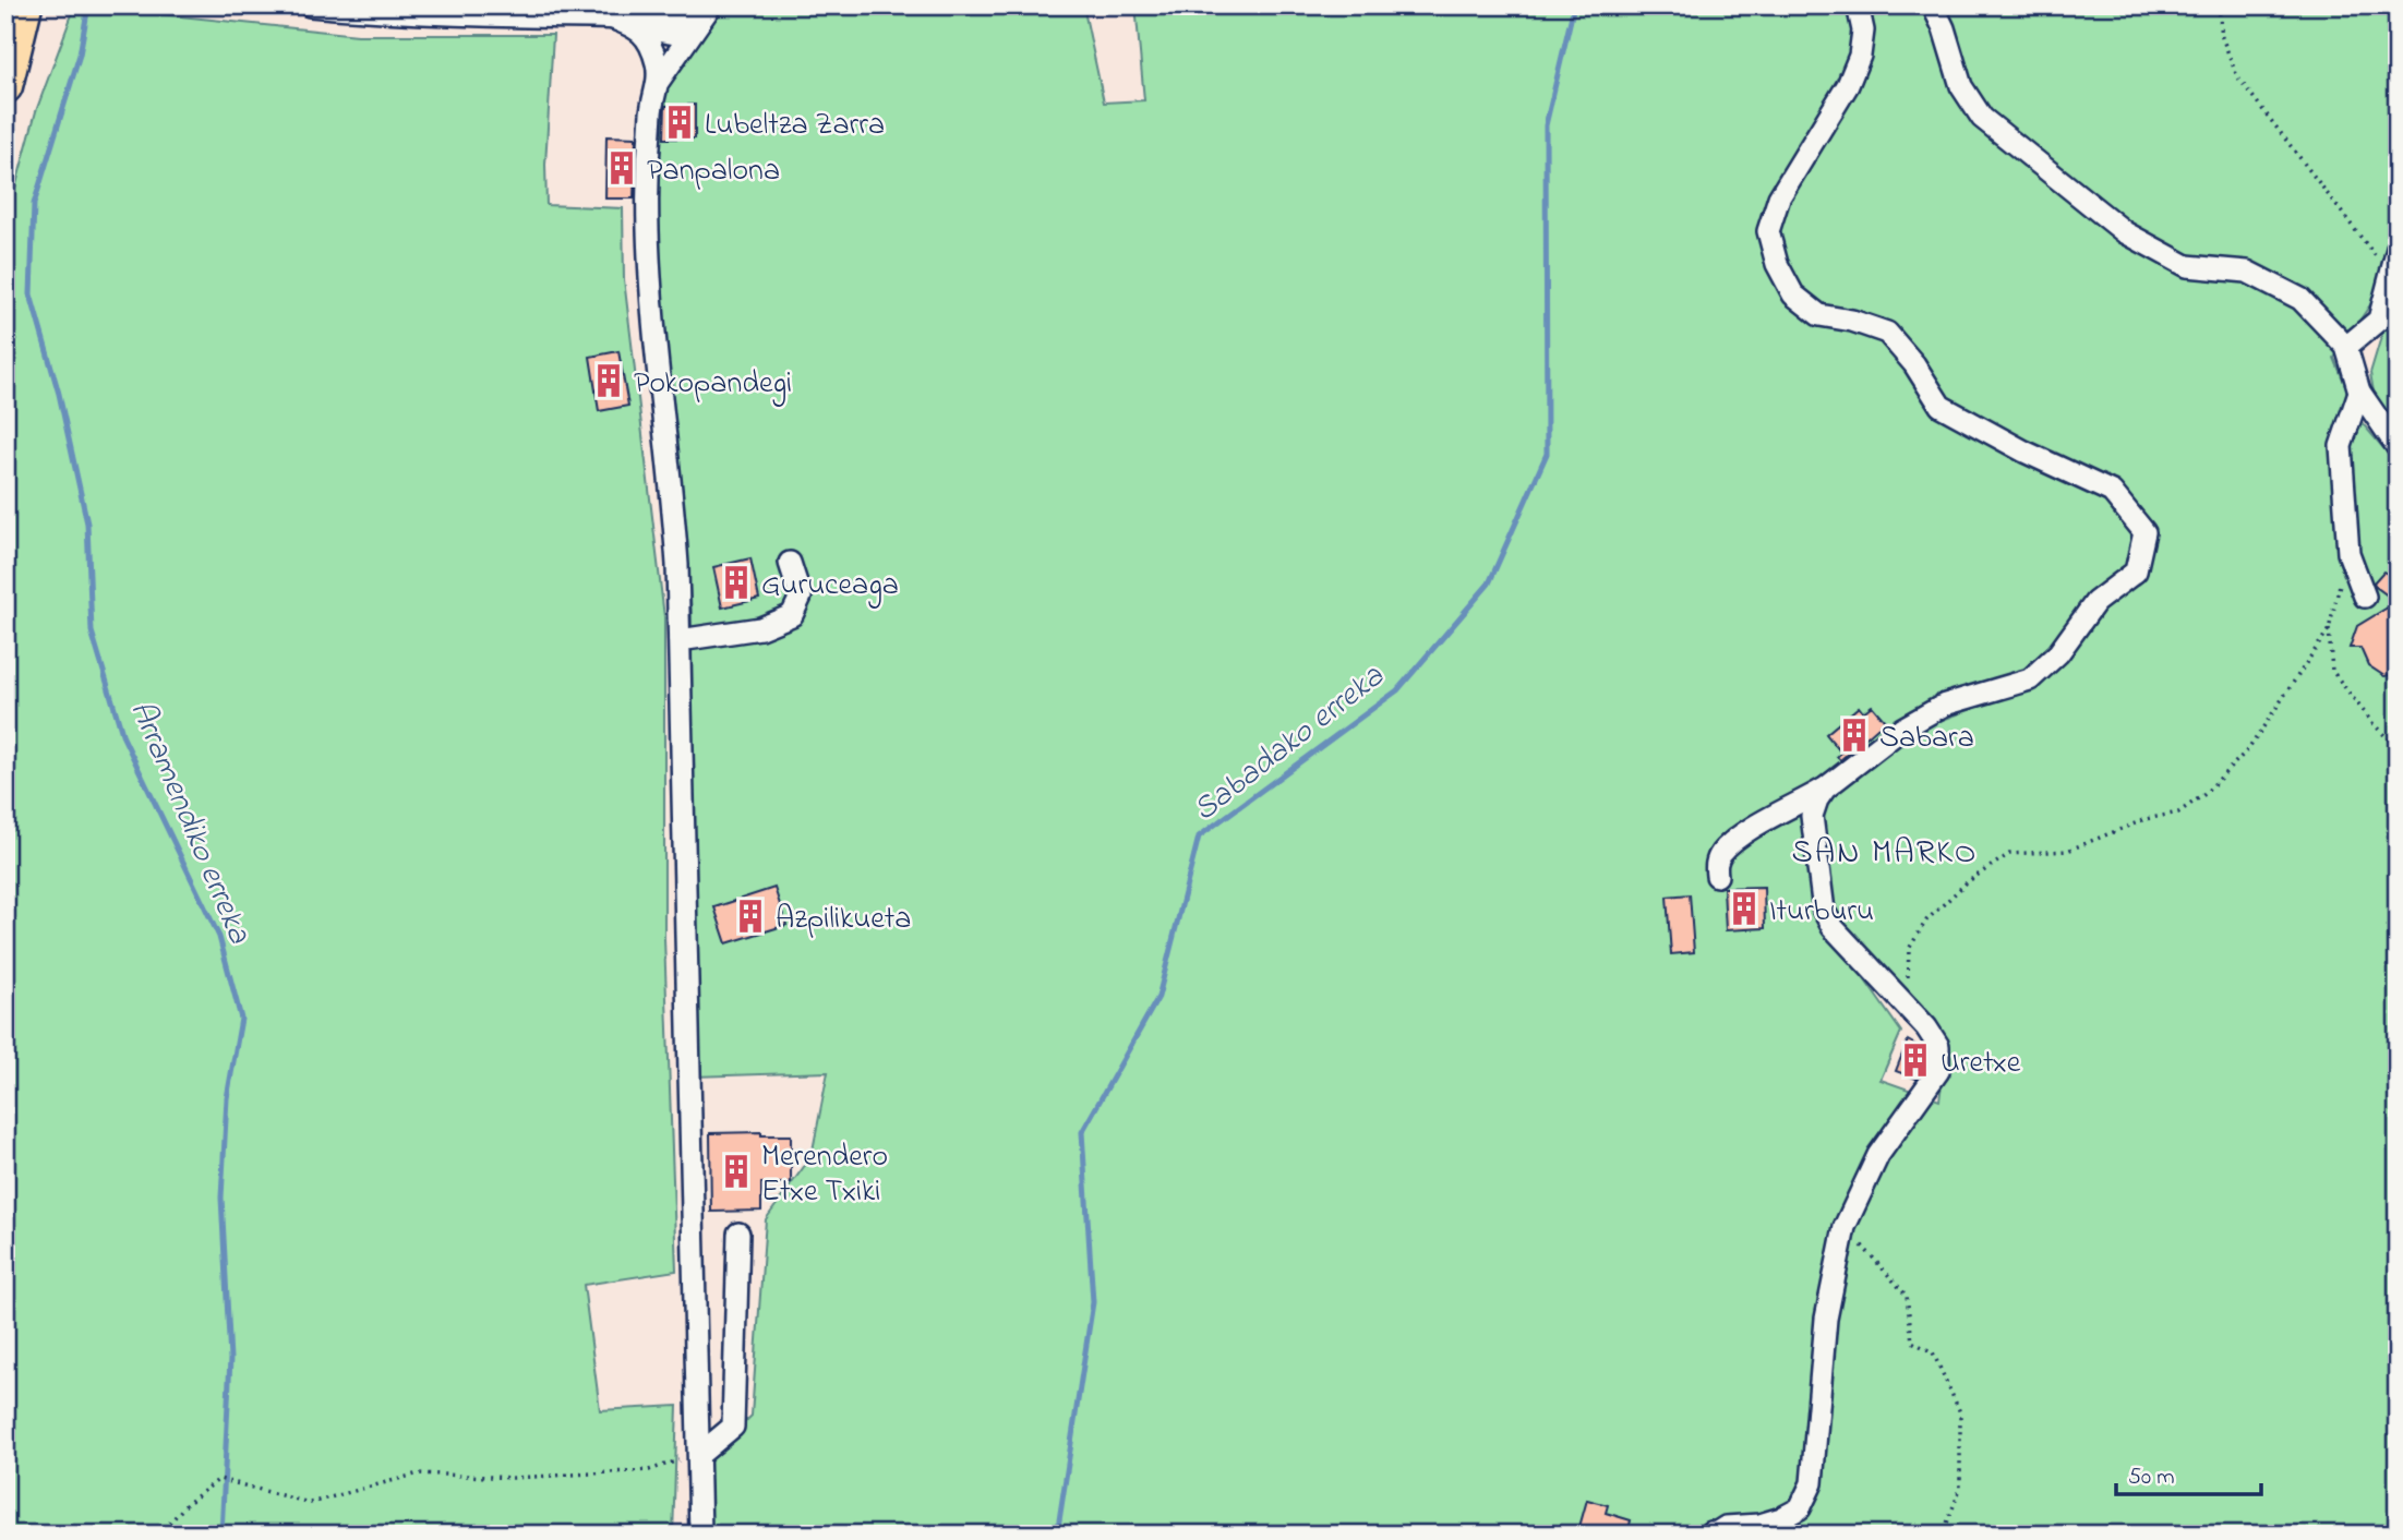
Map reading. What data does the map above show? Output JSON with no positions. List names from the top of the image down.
{
  "districts": ["SAN MARKO"],
  "water": ["Sabadako erreka", "Arramendiko erreka"],
  "places": {
    "building": [
      "Lubeltza Zarra",
      "Panpalona",
      "Pokopandegi",
      "Guruceaga",
      "Sabara",
      "Iturburu",
      "Azpilikueta",
      "Uretxe",
      "Merendero Etxe Txiki"
    ]
  },
  "scale_bar": "50 m"
}
